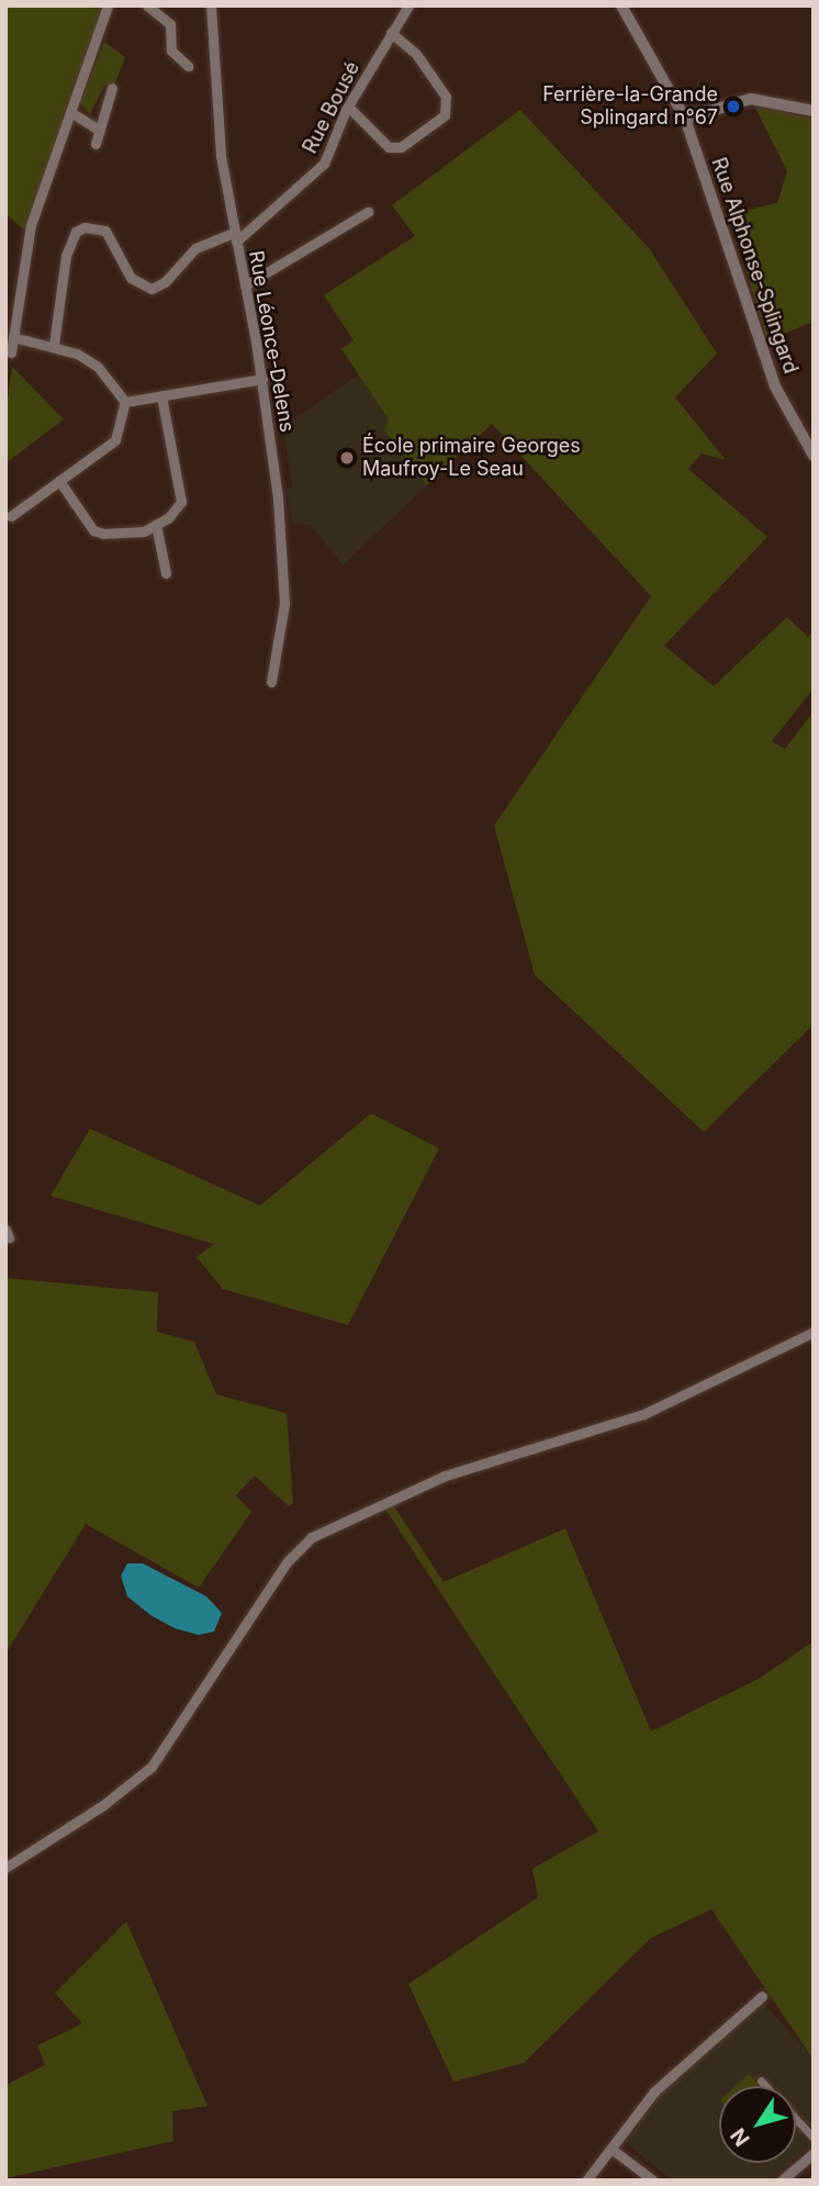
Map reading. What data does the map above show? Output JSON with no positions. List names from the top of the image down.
{
  "streets": {
    "street": ["Rue Bousé", "Rue Alphonse-Splingard", "Rue Léonce-Delens"]
  },
  "crossings": [
    ["Rue Bousé", "Rue Léonce-Delens"]
  ],
  "places": ["Ferrière-la-Grande Splingard n°67", "École primaire Georges Maufroy-Le Seau"],
  "north": "bottom left"
}
